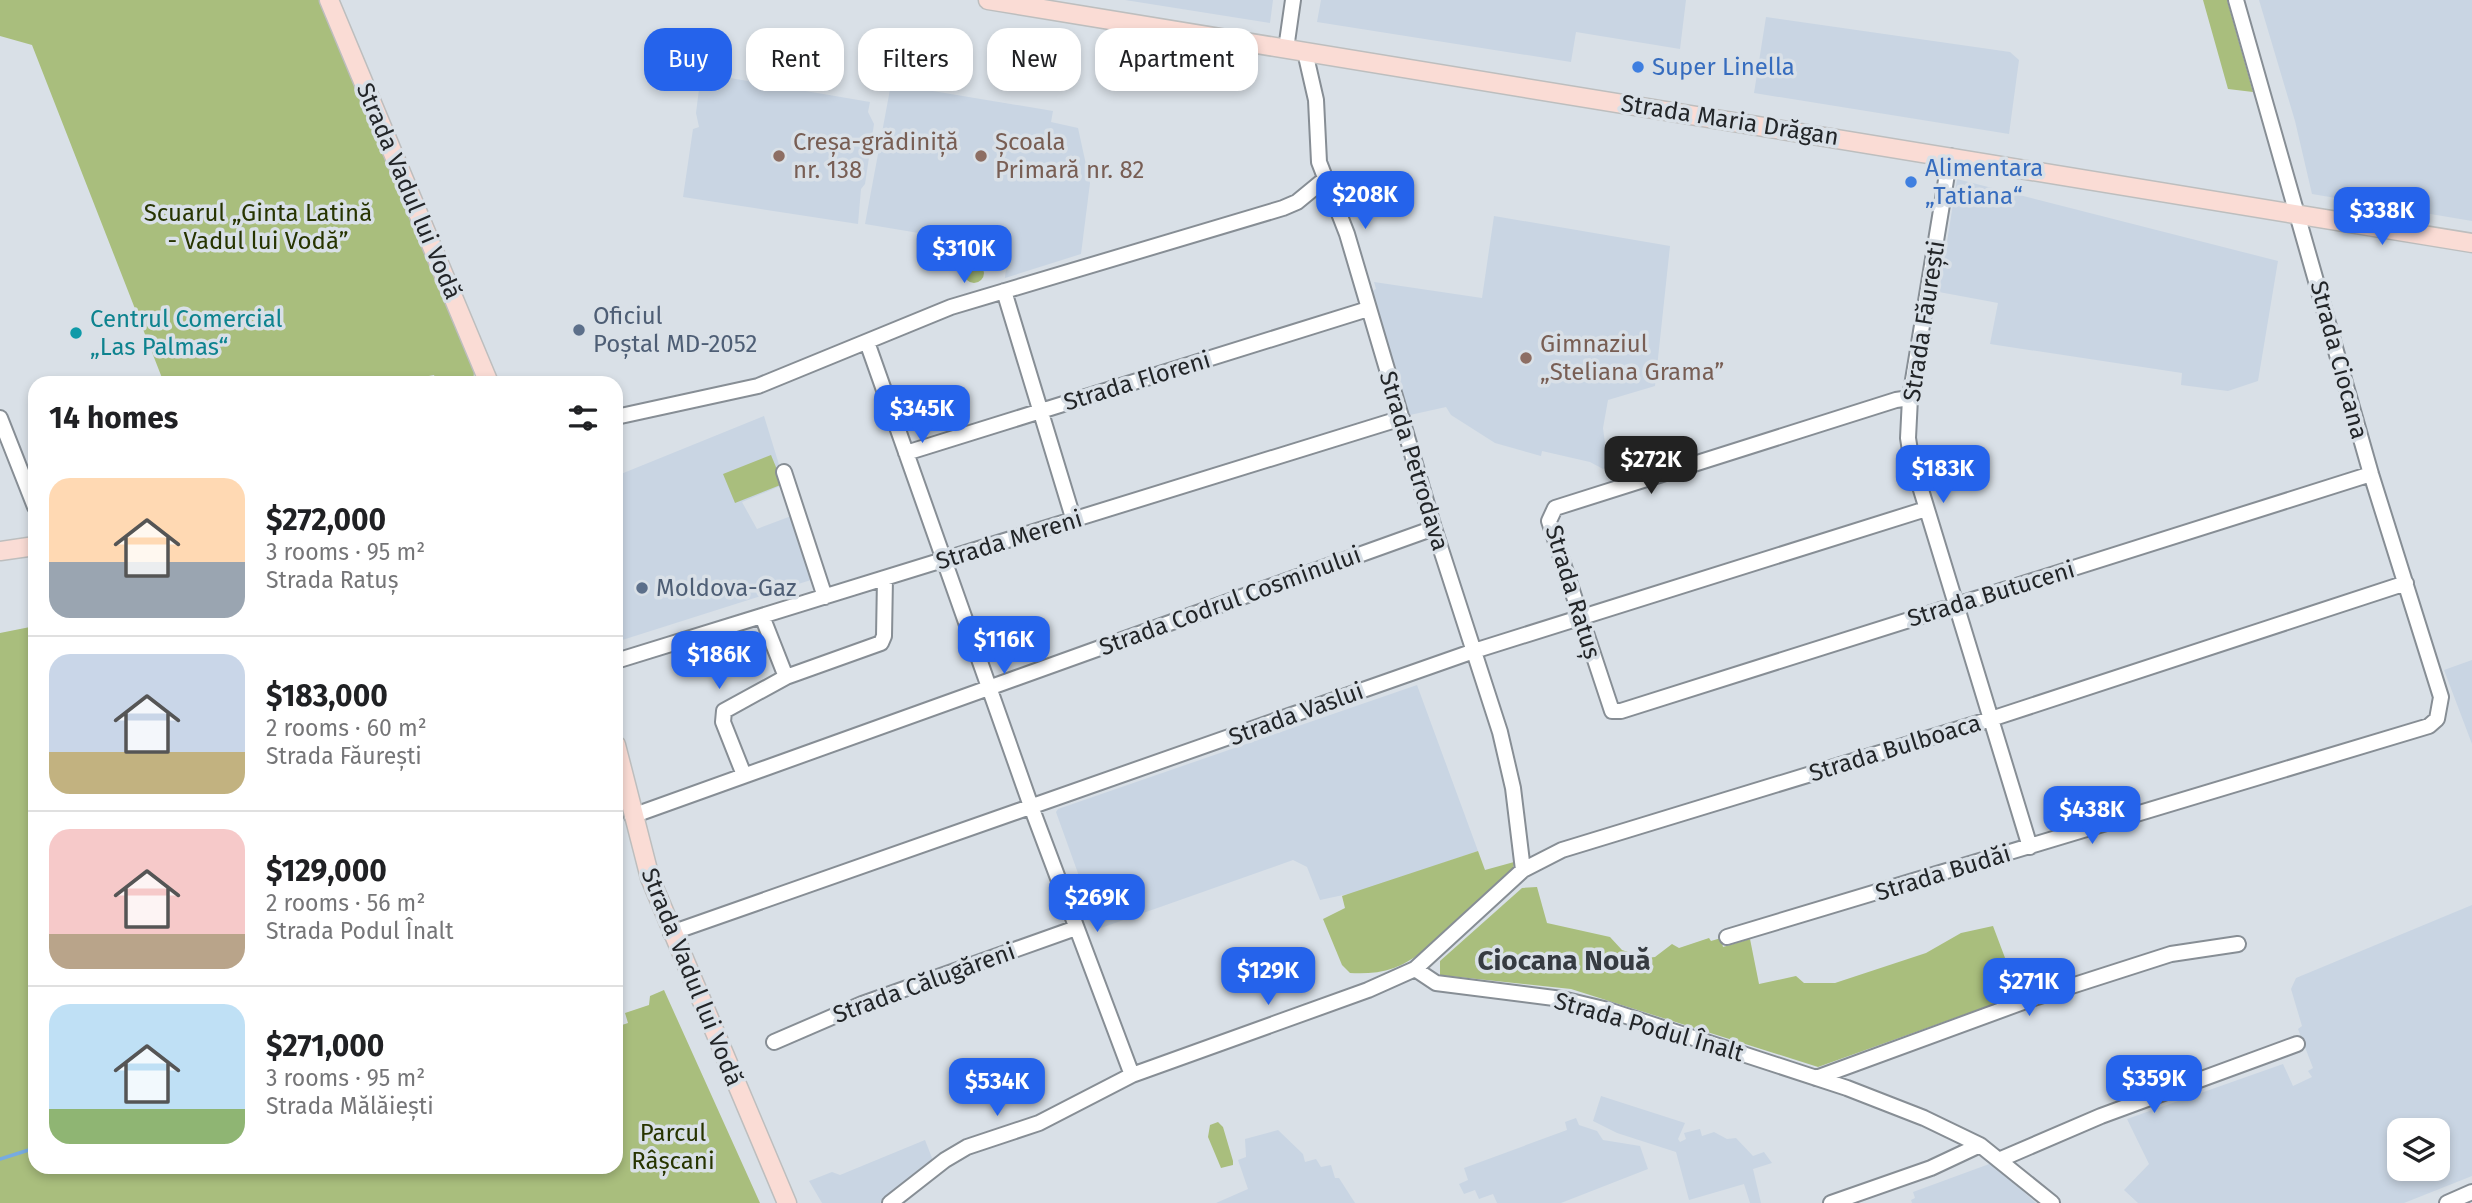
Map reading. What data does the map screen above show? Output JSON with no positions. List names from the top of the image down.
{
  "streets": {
    "main road": ["Strada Maria Drăgan", "Strada Vadul lui Vodă"],
    "street": [
      "Strada Făurești",
      "Strada Ciocana",
      "Strada Floreni",
      "Strada Petrodava",
      "Strada Mereni",
      "Strada Ratuș",
      "Strada Butuceni",
      "Strada Codrul Cosminului",
      "Strada Vaslui",
      "Strada Bulboaca",
      "Strada Budăi",
      "Strada Călugăreni",
      "Strada Podul Înalt"
    ]
  },
  "crossings": [
    ["Strada Maria Drăgan", "Strada Făurești"],
    ["Strada Maria Drăgan", "Strada Ciocana"],
    ["Strada Maria Drăgan", "Strada Petrodava"],
    ["Strada Vadul lui Vodă", "Strada Codrul Cosminului"],
    ["Strada Vadul lui Vodă", "Strada Vaslui"],
    ["Strada Făurești", "Strada Ratuș"],
    ["Strada Făurești", "Strada Butuceni"],
    ["Strada Făurești", "Strada Vaslui"],
    ["Strada Făurești", "Strada Bulboaca"],
    ["Strada Făurești", "Strada Budăi"],
    ["Strada Ciocana", "Strada Butuceni"],
    ["Strada Ciocana", "Strada Bulboaca"],
    ["Strada Ciocana", "Strada Budăi"],
    ["Strada Floreni", "Strada Petrodava"],
    ["Strada Petrodava", "Strada Mereni"],
    ["Strada Petrodava", "Strada Codrul Cosminului"],
    ["Strada Petrodava", "Strada Vaslui"],
    ["Strada Petrodava", "Strada Bulboaca"],
    ["Strada Ratuș", "Strada Butuceni"],
    ["Strada Ratuș", "Strada Vaslui"],
    ["Strada Bulboaca", "Strada Podul Înalt"]
  ],
  "districts": ["Ciocana Nouă"],
  "parks": ["Scuarul „Ginta Latină - Vadul lui Vodă”", "Parcul Râșcani"],
  "places": [
    "Super Linella",
    "Creșa-grădiniță nr. 138",
    "Școala Primară nr. 82",
    "Alimentara „Tatiana“",
    "Oficiul Poștal MD-2052",
    "Centrul Comercial „Las Palmas“",
    "Gimnaziul „Steliana Grama”",
    "Moldova-Gaz"
  ],
  "page": {
    "chip": [
      "Buy",
      "Rent",
      "Filters",
      "New",
      "Apartment"
    ],
    "price": [
      "$208K",
      "$338K",
      "$310K",
      "$345K",
      "$272K",
      "$183K",
      "$116K",
      "$186K",
      "$438K",
      "$269K",
      "$129K",
      "$271K",
      "$359K",
      "$534K"
    ],
    "heading": "14 homes",
    "list": [
      {
        "name": "$272,000",
        "note": "3 rooms · 95 m² · Strada Ratuș"
      },
      {
        "name": "$183,000",
        "note": "2 rooms · 60 m² · Strada Făurești"
      },
      {
        "name": "$129,000",
        "note": "2 rooms · 56 m² · Strada Podul Înalt"
      },
      {
        "name": "$271,000",
        "note": "3 rooms · 95 m² · Strada Mălăiești"
      }
    ]
  }
}
